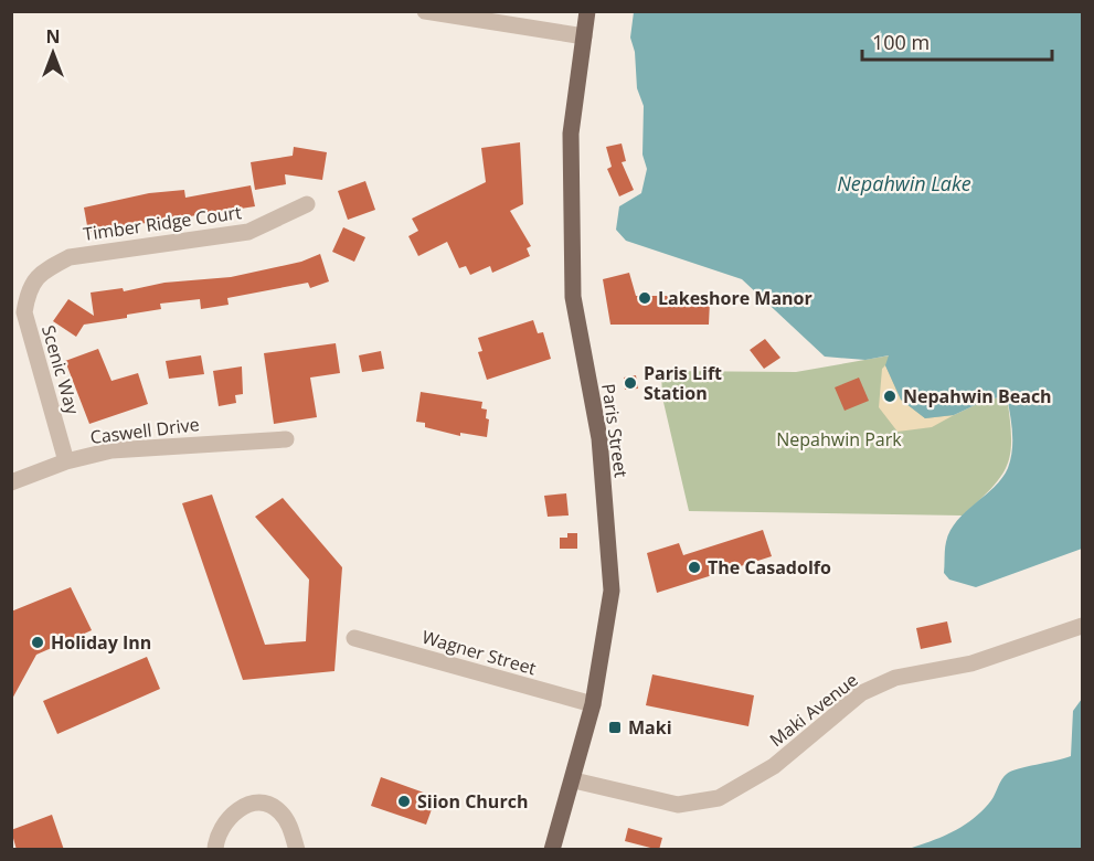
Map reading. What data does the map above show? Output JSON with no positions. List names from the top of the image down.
{
  "streets": {
    "main road": ["Paris Street"],
    "street": [
      "Timber Ridge Court",
      "Scenic Way",
      "Caswell Drive",
      "Wagner Street",
      "Maki Avenue"
    ]
  },
  "crossings": [
    ["Timber Ridge Court", "Scenic Way"],
    ["Scenic Way", "Caswell Drive"],
    ["Paris Street", "Wagner Street"],
    ["Paris Street", "Maki Avenue"]
  ],
  "water": ["Nepahwin Lake"],
  "parks": ["Nepahwin Park"],
  "places": {
    "other": [
      "Lakeshore Manor",
      "Paris Lift Station",
      "Nepahwin Beach",
      "The Casadolfo",
      "Holiday Inn",
      "Siion Church"
    ],
    "transit": ["Maki"]
  },
  "scale_bar": "100 m",
  "north": "top"
}
